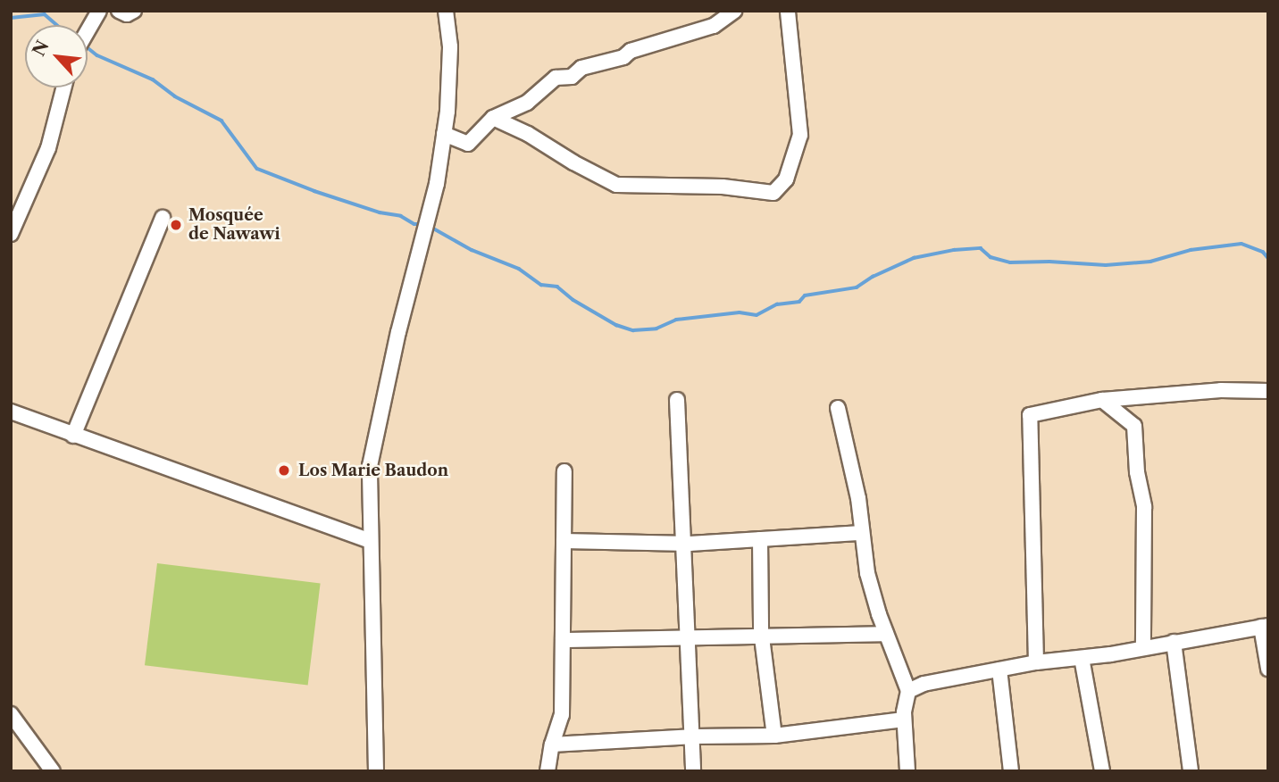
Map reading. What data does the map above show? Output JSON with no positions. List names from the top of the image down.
{
  "places": ["Mosquée de Nawawi", "Los Marie Baudon"],
  "north": "top left"
}
